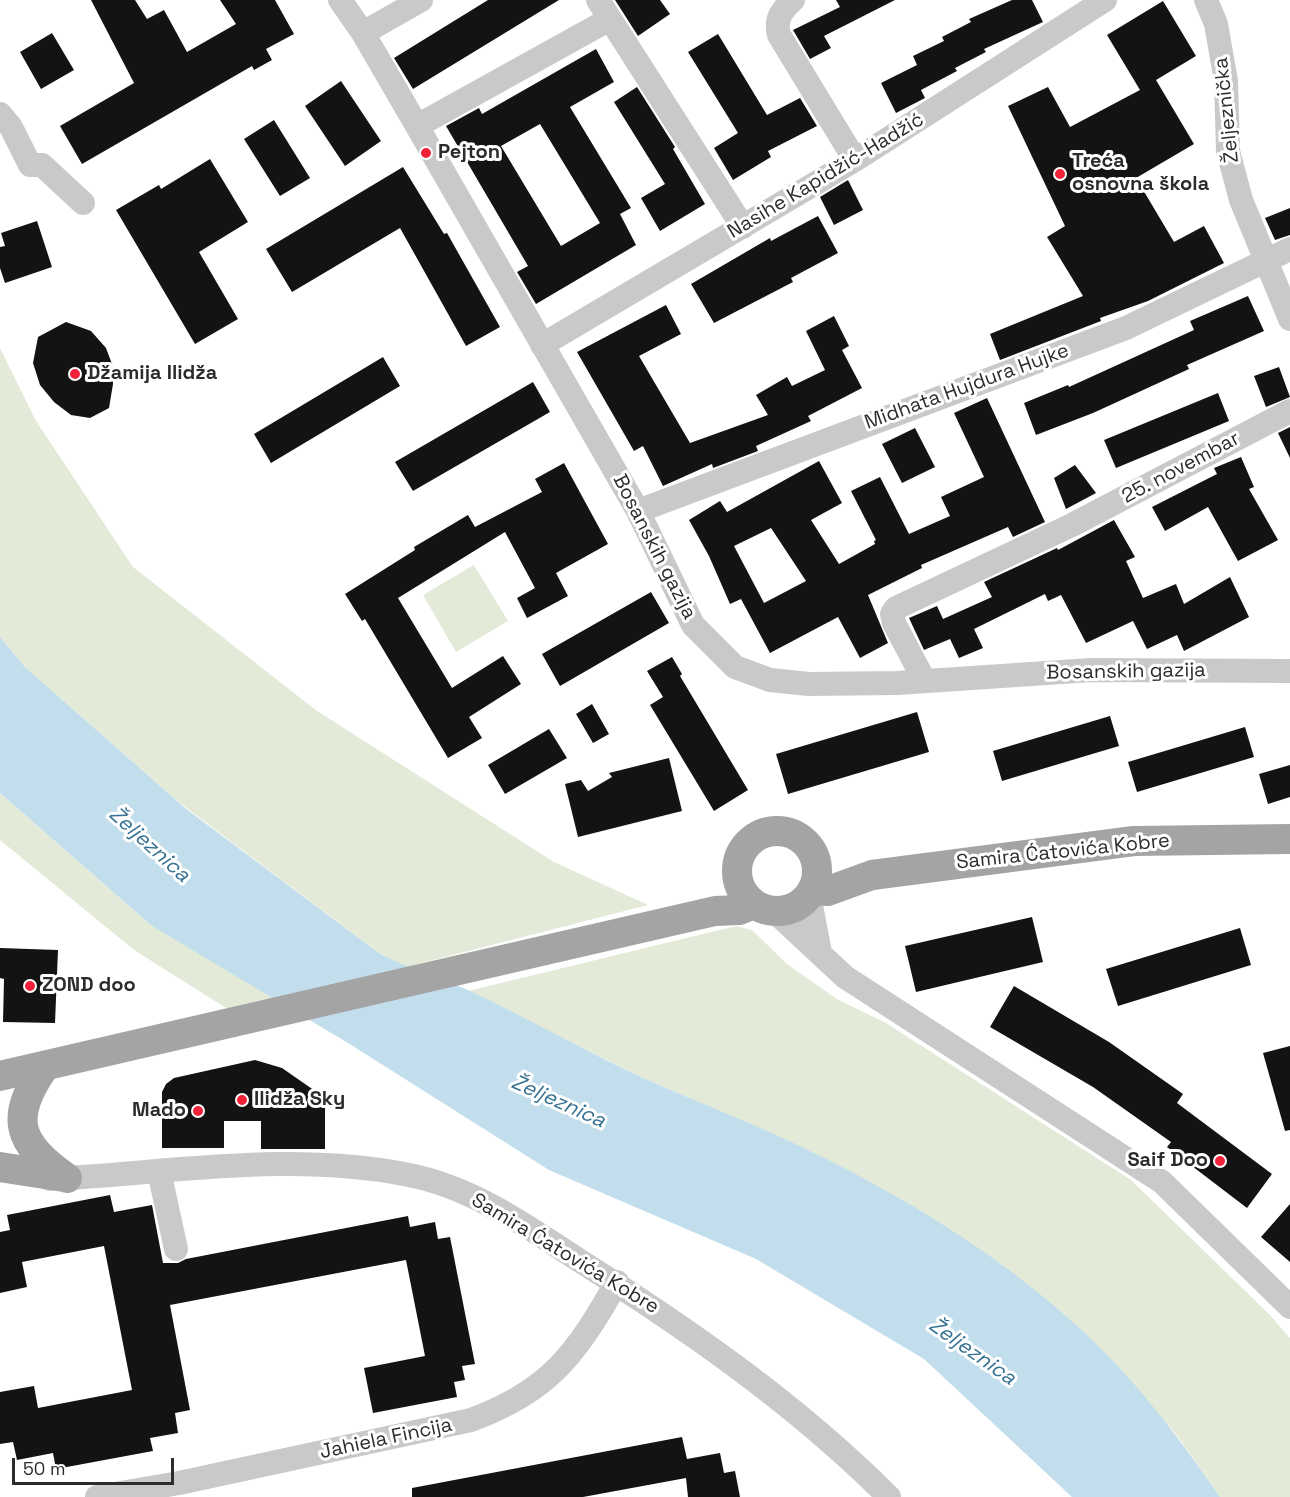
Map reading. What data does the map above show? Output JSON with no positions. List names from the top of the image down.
{
  "streets": {
    "main road": ["Samira Ćatovića Kobre"],
    "street": [
      "Željeznička",
      "Nasihe Kapidžić-Hadžić",
      "Midhata Hujdura Hujke",
      "25. novembar",
      "Bosanskih gazija",
      "Jahiela Fincija"
    ]
  },
  "crossings": [
    ["Željeznička", "Midhata Hujdura Hujke"],
    ["Nasihe Kapidžić-Hadžić", "Bosanskih gazija"],
    ["Midhata Hujdura Hujke", "Bosanskih gazija"],
    ["25. novembar", "Bosanskih gazija"],
    ["Samira Ćatovića Kobre", "Jahiela Fincija"]
  ],
  "water": ["Željeznica"],
  "places": [
    "Pejton",
    "Treća osnovna škola",
    "Džamija Ilidža",
    "ZOND doo",
    "Ilidža Sky",
    "Mado",
    "Saif Doo"
  ],
  "scale_bar": "50 m"
}
